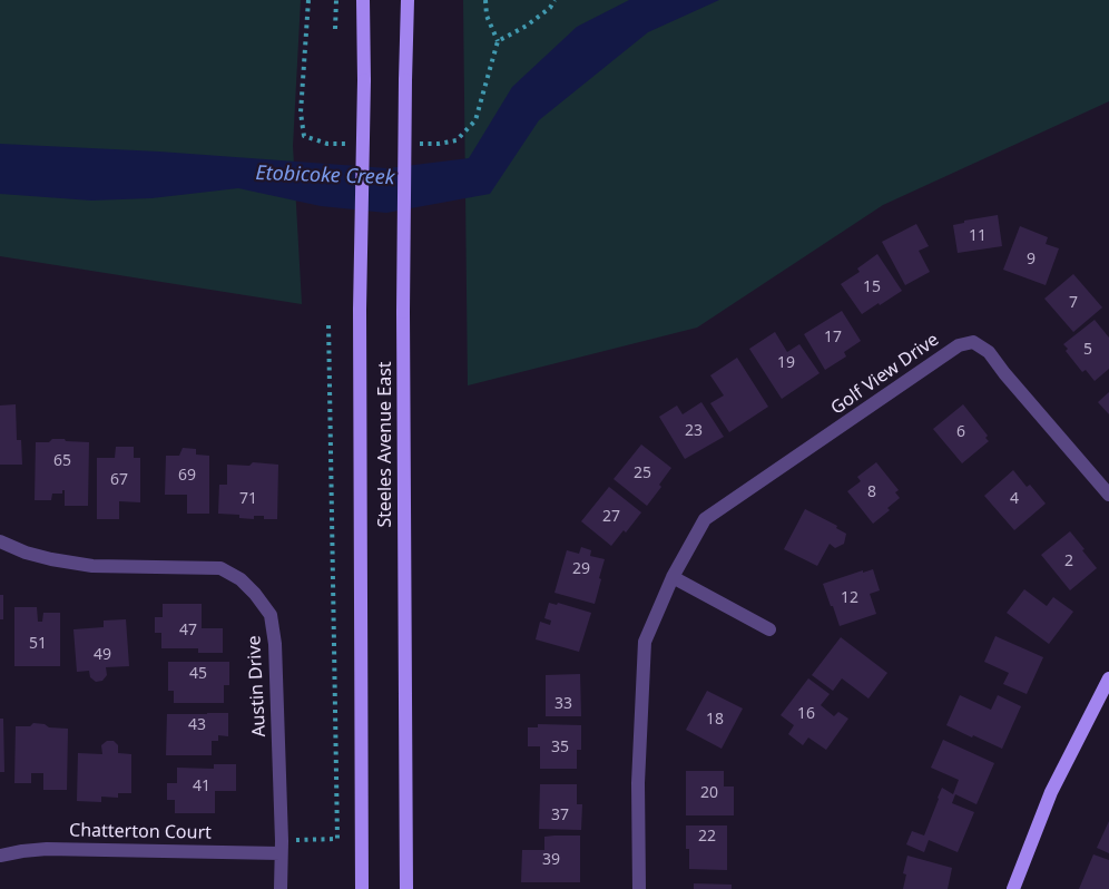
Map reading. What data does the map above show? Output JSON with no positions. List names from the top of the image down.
{
  "streets": {
    "main road": ["Steeles Avenue East"],
    "street": ["Golf View Drive", "Austin Drive", "Chatterton Court"]
  },
  "crossings": [
    ["Austin Drive", "Chatterton Court"]
  ],
  "water": ["Etobicoke Creek"],
  "house_numbers": [
    "11",
    "9",
    "15",
    "7",
    "17",
    "5",
    "19",
    "23",
    "6",
    "65",
    "25",
    "69",
    "67",
    "8",
    "71",
    "4",
    "27",
    "2",
    "29",
    "12",
    "47",
    "51",
    "49",
    "45",
    "33",
    "16",
    "18",
    "43",
    "35",
    "41",
    "20",
    "37",
    "22",
    "39"
  ]
}
